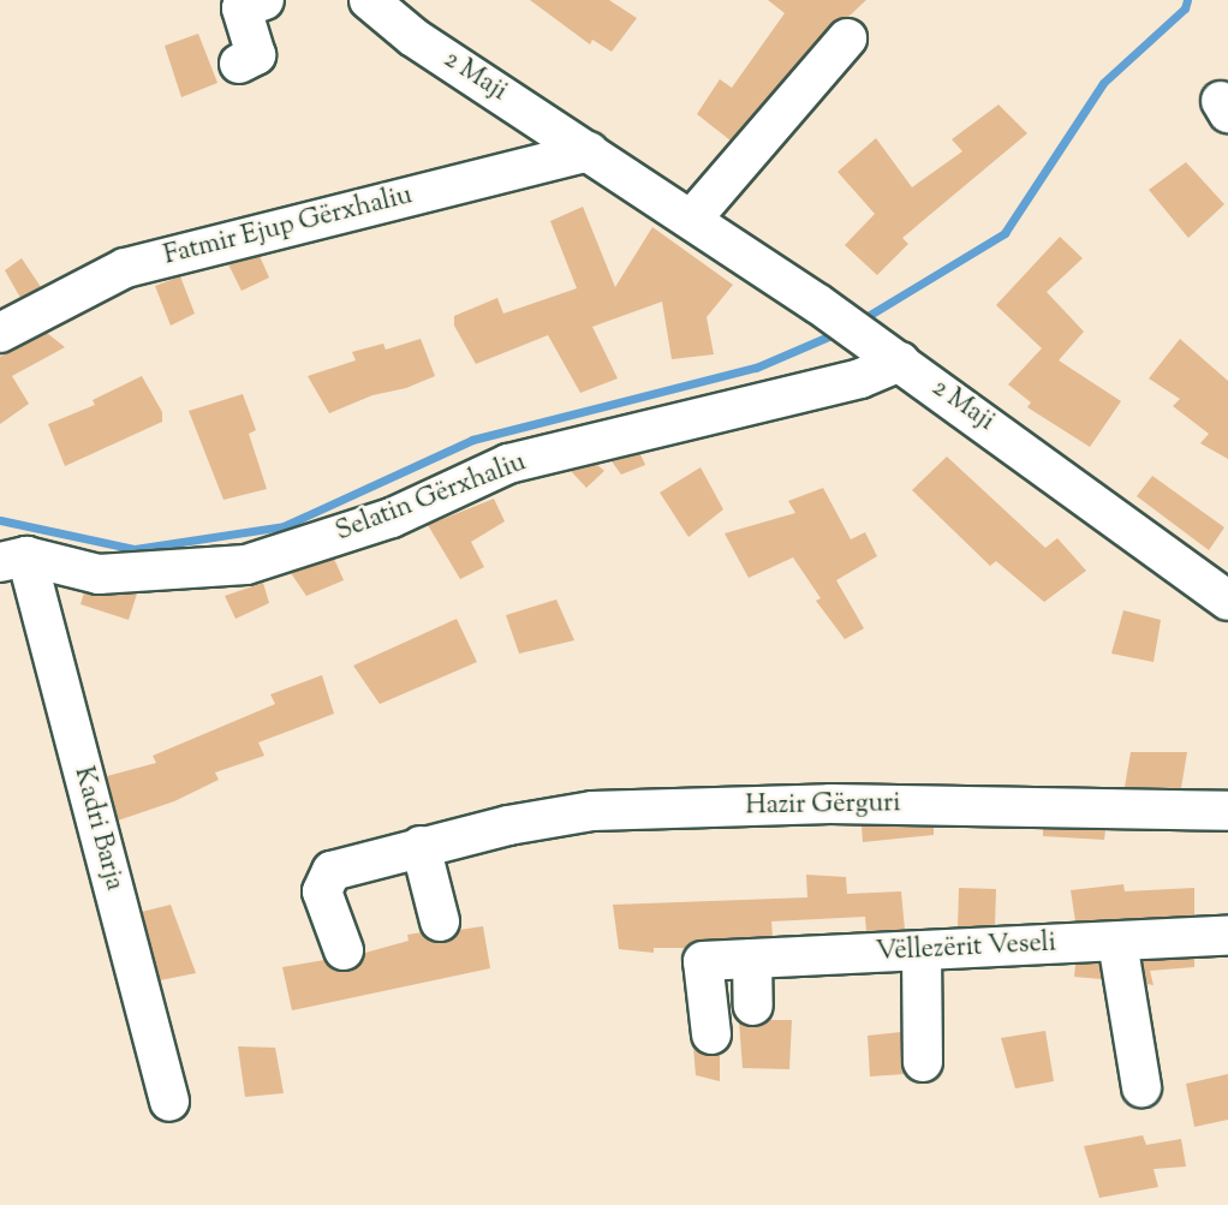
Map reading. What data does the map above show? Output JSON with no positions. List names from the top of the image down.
{
  "streets": {
    "street": [
      "2 Maji",
      "Fatmir Ejup Gërxhaliu",
      "Selatin Gërxhaliu",
      "Hazir Gërguri",
      "Kadri Barja",
      "Vëllezërit Veseli"
    ]
  },
  "crossings": [
    ["2 Maji", "Fatmir Ejup Gërxhaliu"],
    ["2 Maji", "Selatin Gërxhaliu"],
    ["Selatin Gërxhaliu", "Kadri Barja"]
  ]
}
